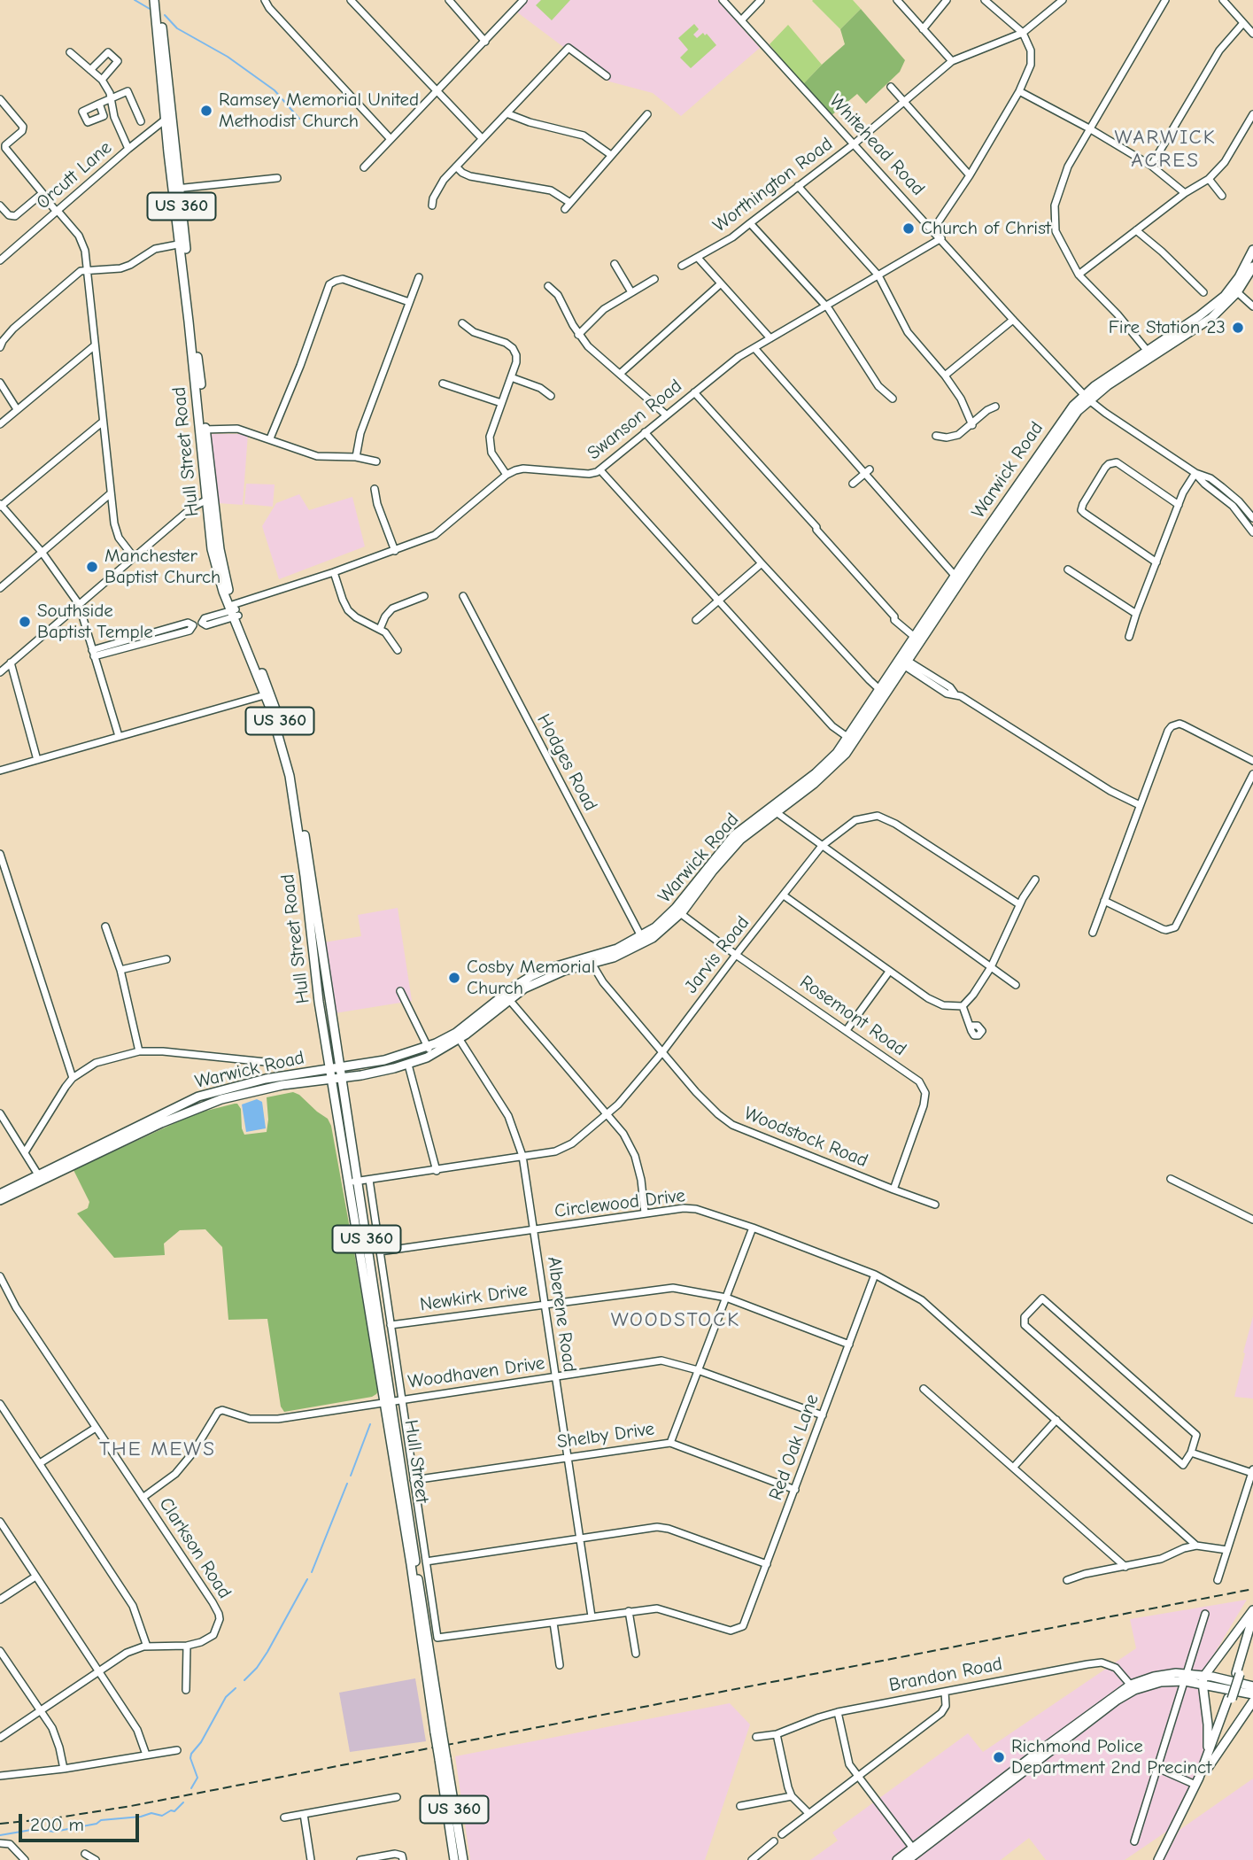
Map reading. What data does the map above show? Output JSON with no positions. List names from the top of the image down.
{
  "streets": {
    "main road": [
      "US 360",
      "Hull Street Road",
      "Warwick Road",
      "Hull Street"
    ],
    "street": [
      "Whitehead Road",
      "Orcutt Lane",
      "Worthington Road",
      "Swanson Road",
      "Hodges Road",
      "Jarvis Road",
      "Rosemont Road",
      "Woodstock Road",
      "Circlewood Drive",
      "Newkirk Drive",
      "Alberene Road",
      "Woodhaven Drive",
      "Shelby Drive",
      "Red Oak Lane",
      "Clarkson Road",
      "Brandon Road"
    ]
  },
  "crossings": [
    ["Whitehead Road", "Worthington Road"],
    ["Whitehead Road", "Swanson Road"],
    ["Whitehead Road", "Warwick Road"],
    ["Orcutt Lane", "Hull Street Road"],
    ["Hull Street Road", "Warwick Road"],
    ["Hull Street Road", "Jarvis Road"],
    ["Hull Street Road", "Hull Street"],
    ["Warwick Road", "Hodges Road"],
    ["Warwick Road", "Rosemont Road"],
    ["Warwick Road", "Woodstock Road"],
    ["Warwick Road", "Alberene Road"],
    ["Warwick Road", "Hull Street"],
    ["Jarvis Road", "Rosemont Road"],
    ["Jarvis Road", "Woodstock Road"],
    ["Jarvis Road", "Alberene Road"],
    ["Jarvis Road", "Hull Street"],
    ["Rosemont Road", "Woodstock Road"],
    ["Circlewood Drive", "Alberene Road"],
    ["Circlewood Drive", "Red Oak Lane"],
    ["Newkirk Drive", "Alberene Road"],
    ["Newkirk Drive", "Red Oak Lane"],
    ["Alberene Road", "Woodhaven Drive"],
    ["Alberene Road", "Shelby Drive"],
    ["Woodhaven Drive", "Red Oak Lane"],
    ["Woodhaven Drive", "Hull Street"],
    ["Woodhaven Drive", "Clarkson Road"],
    ["Shelby Drive", "Red Oak Lane"]
  ],
  "districts": ["WARWICK ACRES", "WOODSTOCK", "THE MEWS"],
  "places": [
    "Ramsey Memorial United Methodist Church",
    "Church of Christ",
    "Fire Station 23",
    "Manchester Baptist Church",
    "Southside Baptist Temple",
    "Cosby Memorial Church",
    "Richmond Police Department 2nd Precinct"
  ],
  "scale_bar": "200 m"
}
